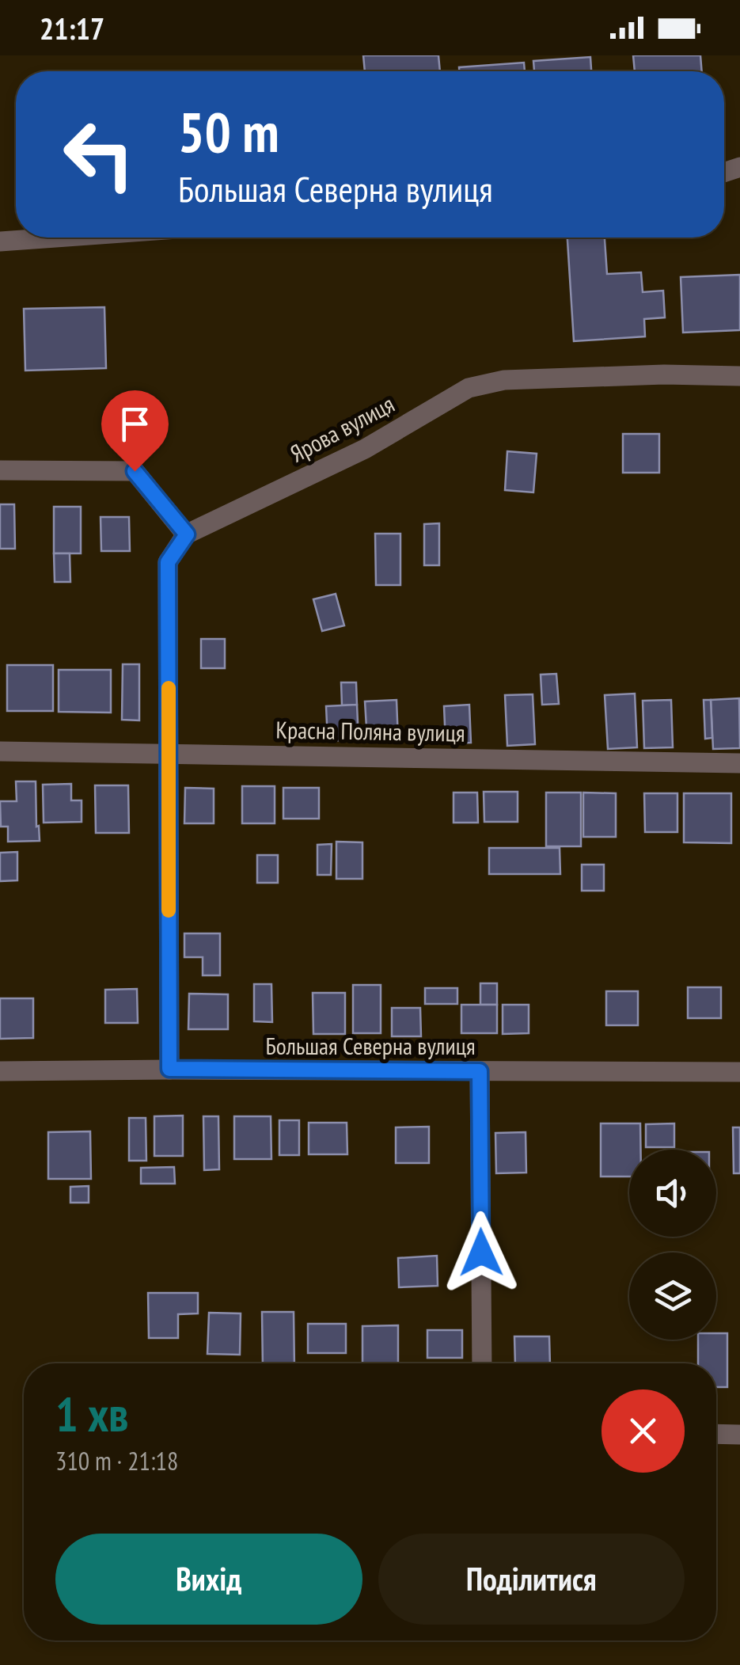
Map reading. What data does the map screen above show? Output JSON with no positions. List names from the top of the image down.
{
  "streets": {
    "street": ["Ярова вулиця", "Красна Поляна вулиця", "Большая Северна вулиця"]
  },
  "page": {
    "status": "21:17",
    "turn": ["50 m", "Большая Северна вулиця"],
    "heading": ["1 хв", "310 m · 21:18"],
    "buttons": ["Вихід", "Поділитися"]
  }
}
